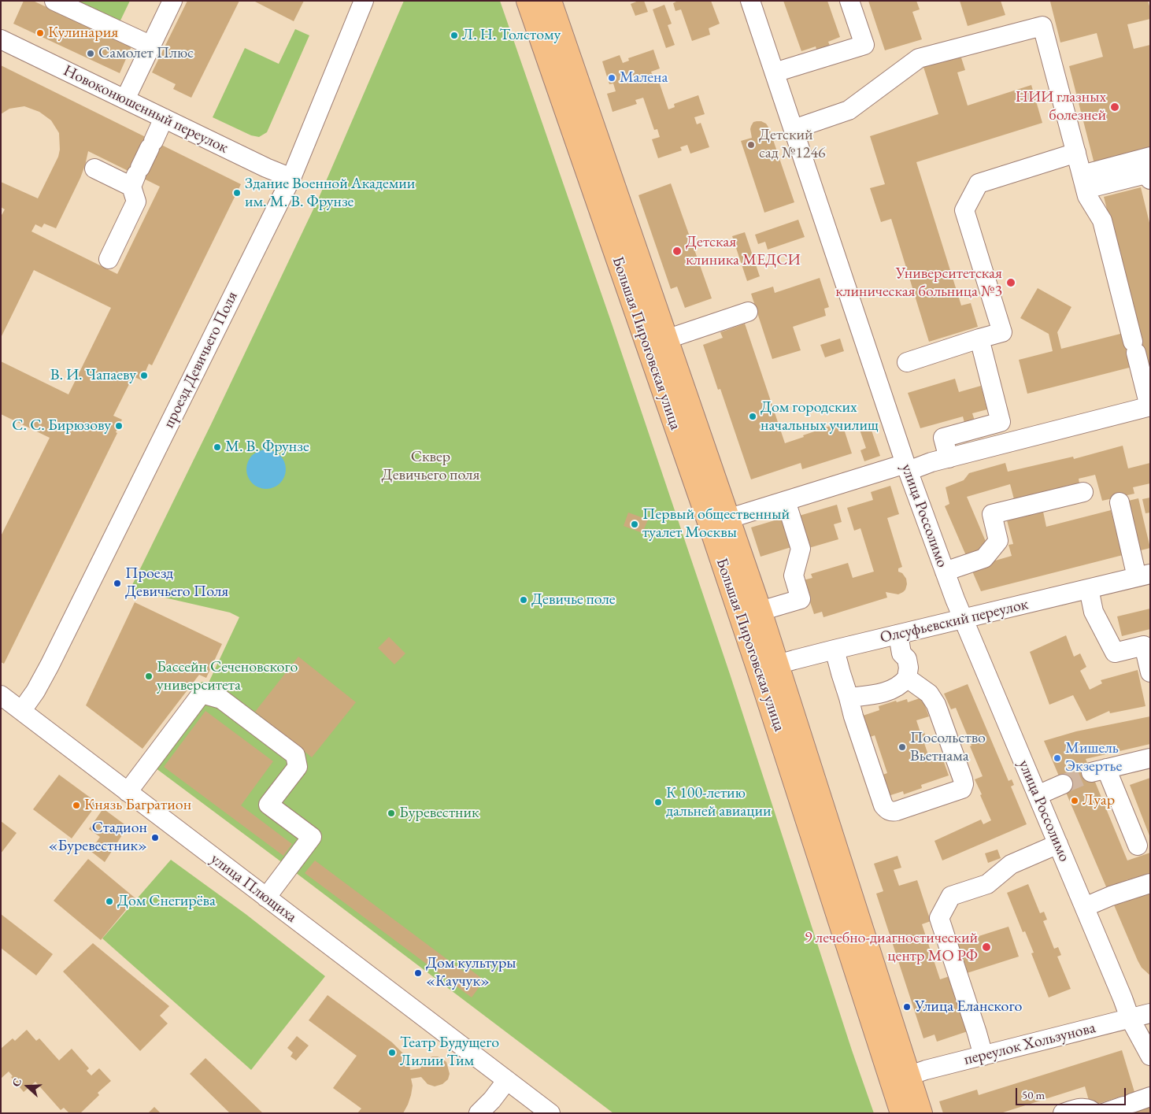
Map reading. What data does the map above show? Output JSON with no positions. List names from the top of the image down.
{
  "streets": {
    "main road": ["Большая Пироговская улица"],
    "street": [
      "Новоконюшенный переулок",
      "проезд Девичьего Поля",
      "улица Россолимо",
      "Олсуфьевский переулок",
      "улица Плющиха",
      "переулок Хользунова"
    ]
  },
  "crossings": [
    ["Новоконюшенный переулок", "проезд Девичьего Поля"],
    ["Большая Пироговская улица", "Олсуфьевский переулок"],
    ["Большая Пироговская улица", "переулок Хользунова"],
    ["проезд Девичьего Поля", "улица Плющиха"],
    ["улица Россолимо", "Олсуфьевский переулок"],
    ["улица Россолимо", "переулок Хользунова"]
  ],
  "parks": ["Сквер Девичьего поля"],
  "places": [
    "Кулинария",
    "Л. Н. Толстому",
    "Самолет Плюс",
    "Малена",
    "НИИ глазных болезней",
    "Детский сад №1246",
    "Здание Военной Академии им. М. В. Фрунзе",
    "Детская клиника МЕДСИ",
    "Университетская клиническая больница №3",
    "В. И. Чапаеву",
    "Дом городских начальных училищ",
    "С. С. Бирюзову",
    "М. В. Фрунзе",
    "Первый общественный туалет Москвы",
    "Проезд Девичьего Поля",
    "Девичье поле",
    "Бассейн Сеченовского университета",
    "Посольство Вьетнама",
    "Мишель Экзертье",
    "Луар",
    "К 100-летию дальней авиации",
    "Князь Багратион",
    "Буревестник",
    "Стадион «Буревестник»",
    "Дом Снегирёва",
    "9 лечебно-диагностический центр МО РФ",
    "Дом культуры «Каучук»",
    "Улица Еланского",
    "Театр Будущего Лилии Тим"
  ],
  "scale_bar": "50 m",
  "north": "left"
}
